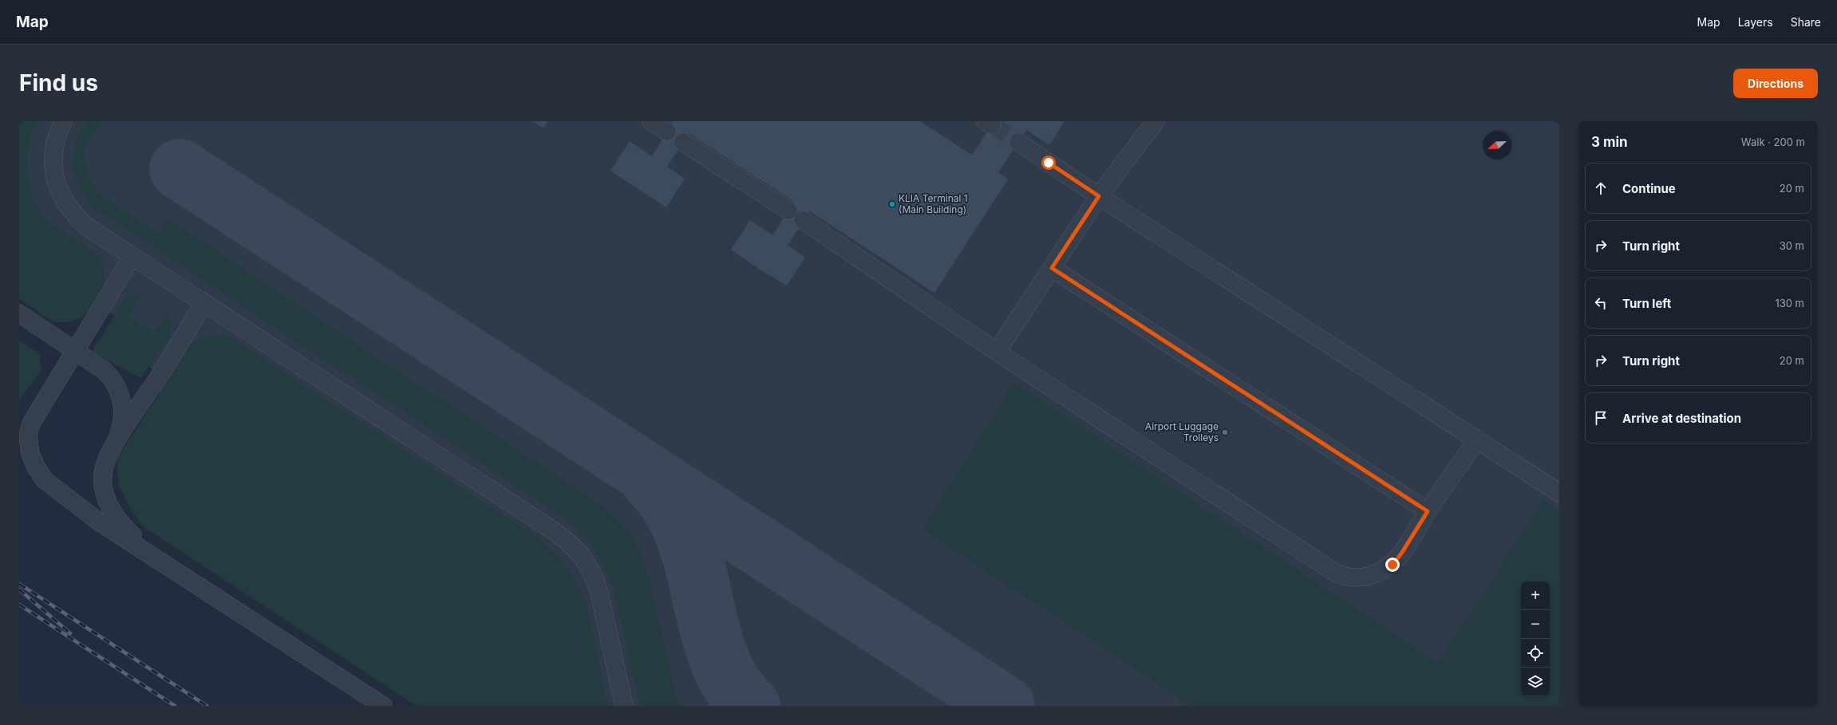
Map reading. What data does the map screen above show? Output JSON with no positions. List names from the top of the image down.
{
  "places": ["KLIA Terminal 1 (Main Building)", "Airport Luggage Trolleys"],
  "north": "bottom left",
  "page": {
    "header": "Map",
    "nav": ["Map", "Layers", "Share"],
    "buttons": "Directions",
    "title": "Find us",
    "heading": ["3 min", "Walk · 200 m"],
    "list": [
      ["Continue", "20 m"],
      ["Turn right", "30 m"],
      ["Turn left", "130 m"],
      ["Turn right", "20 m"],
      "Arrive at destination"
    ],
    "map_buttons": ["+", "−"]
  }
}
